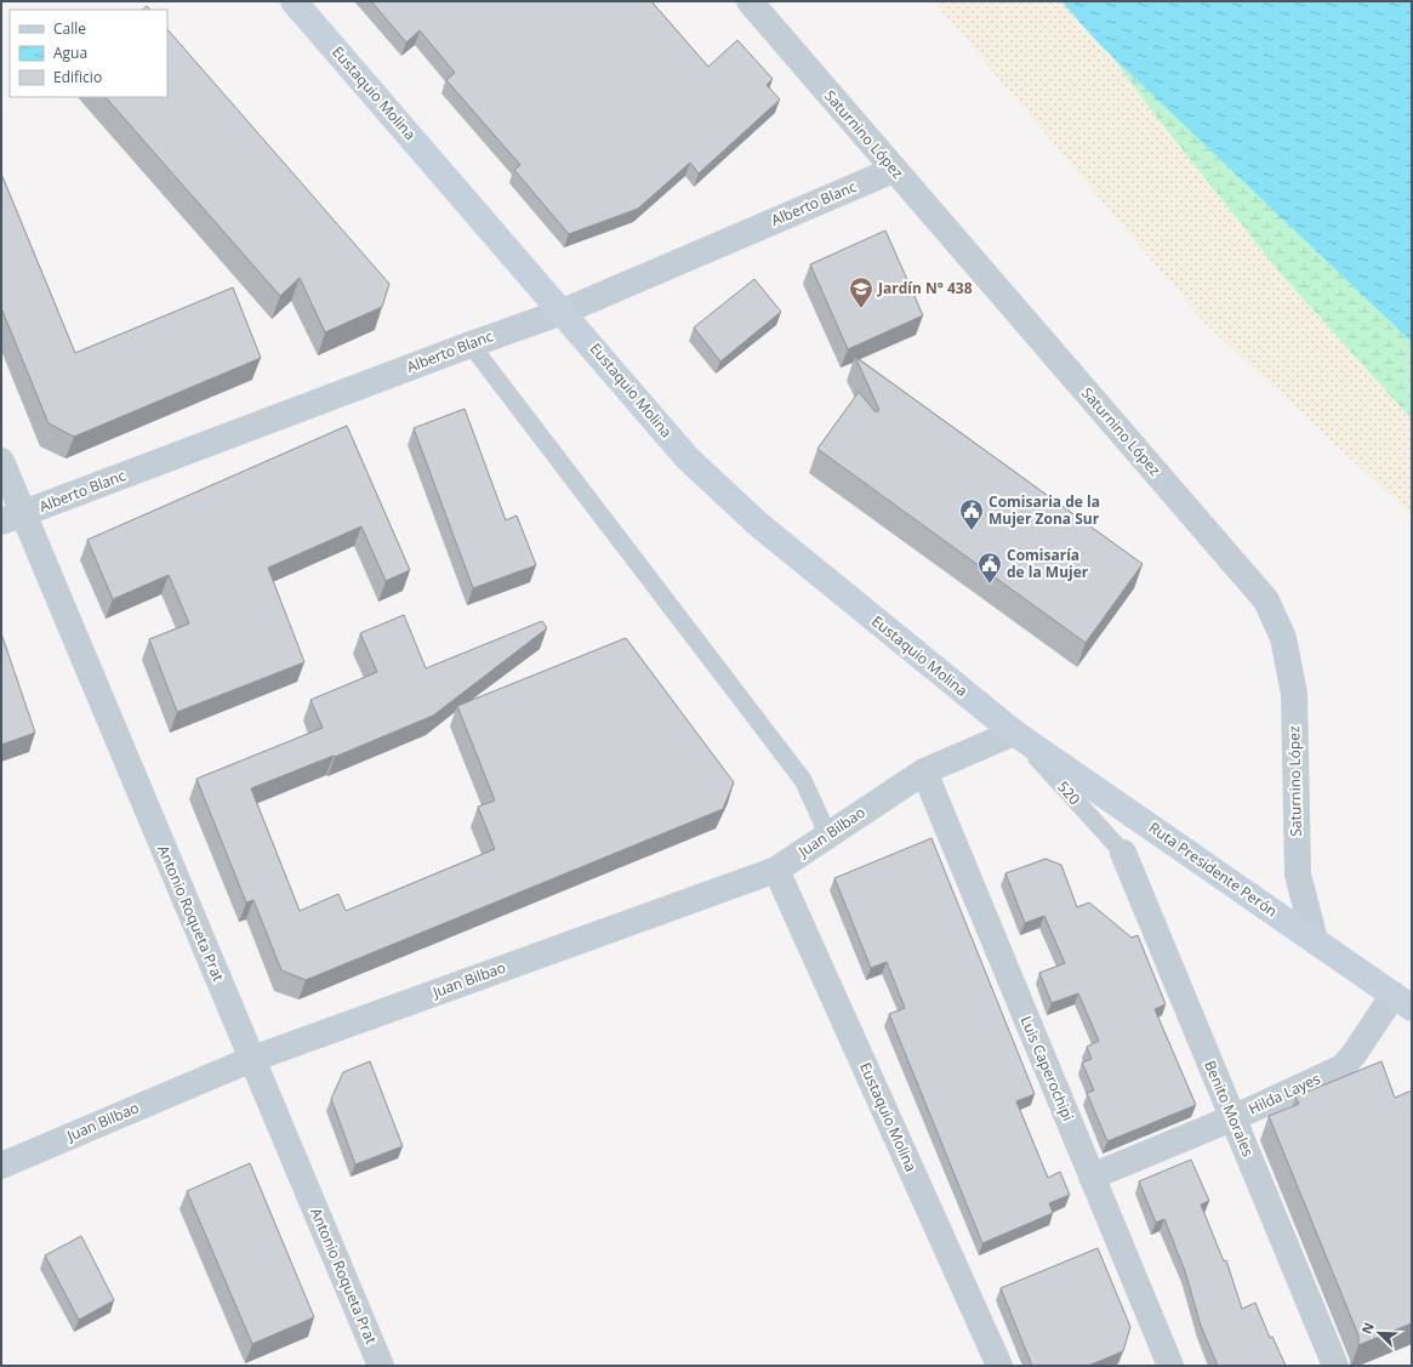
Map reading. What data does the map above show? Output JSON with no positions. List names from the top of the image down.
{
  "streets": {
    "main road": ["Eustaquio Molina", "Ruta Presidente Perón"],
    "street": [
      "Saturnino López",
      "Alberto Blanc",
      "Juan Bilbao",
      "Antonio Roqueta Prat",
      "Luis Caperochipi",
      "Hilda Layes",
      "Benito Morales"
    ],
    "lane": ["520"]
  },
  "crossings": [
    ["Eustaquio Molina", "Alberto Blanc"],
    ["Eustaquio Molina", "520"],
    ["Eustaquio Molina", "Juan Bilbao"],
    ["Eustaquio Molina", "Ruta Presidente Perón"],
    ["Saturnino López", "Alberto Blanc"],
    ["Saturnino López", "Ruta Presidente Perón"],
    ["Alberto Blanc", "Antonio Roqueta Prat"],
    ["520", "Juan Bilbao"],
    ["520", "Ruta Presidente Perón"],
    ["520", "Benito Morales"],
    ["Juan Bilbao", "Ruta Presidente Perón"],
    ["Juan Bilbao", "Antonio Roqueta Prat"],
    ["Juan Bilbao", "Luis Caperochipi"],
    ["Ruta Presidente Perón", "Hilda Layes"],
    ["Luis Caperochipi", "Hilda Layes"],
    ["Hilda Layes", "Benito Morales"]
  ],
  "places": {
    "school or university": ["Jardín N° 438"],
    "public building": ["Comisaria de la Mujer Zona Sur", "Comisaría de la Mujer"]
  },
  "legend": ["Calle", "Agua", "Edificio"],
  "north": "top left"
}
